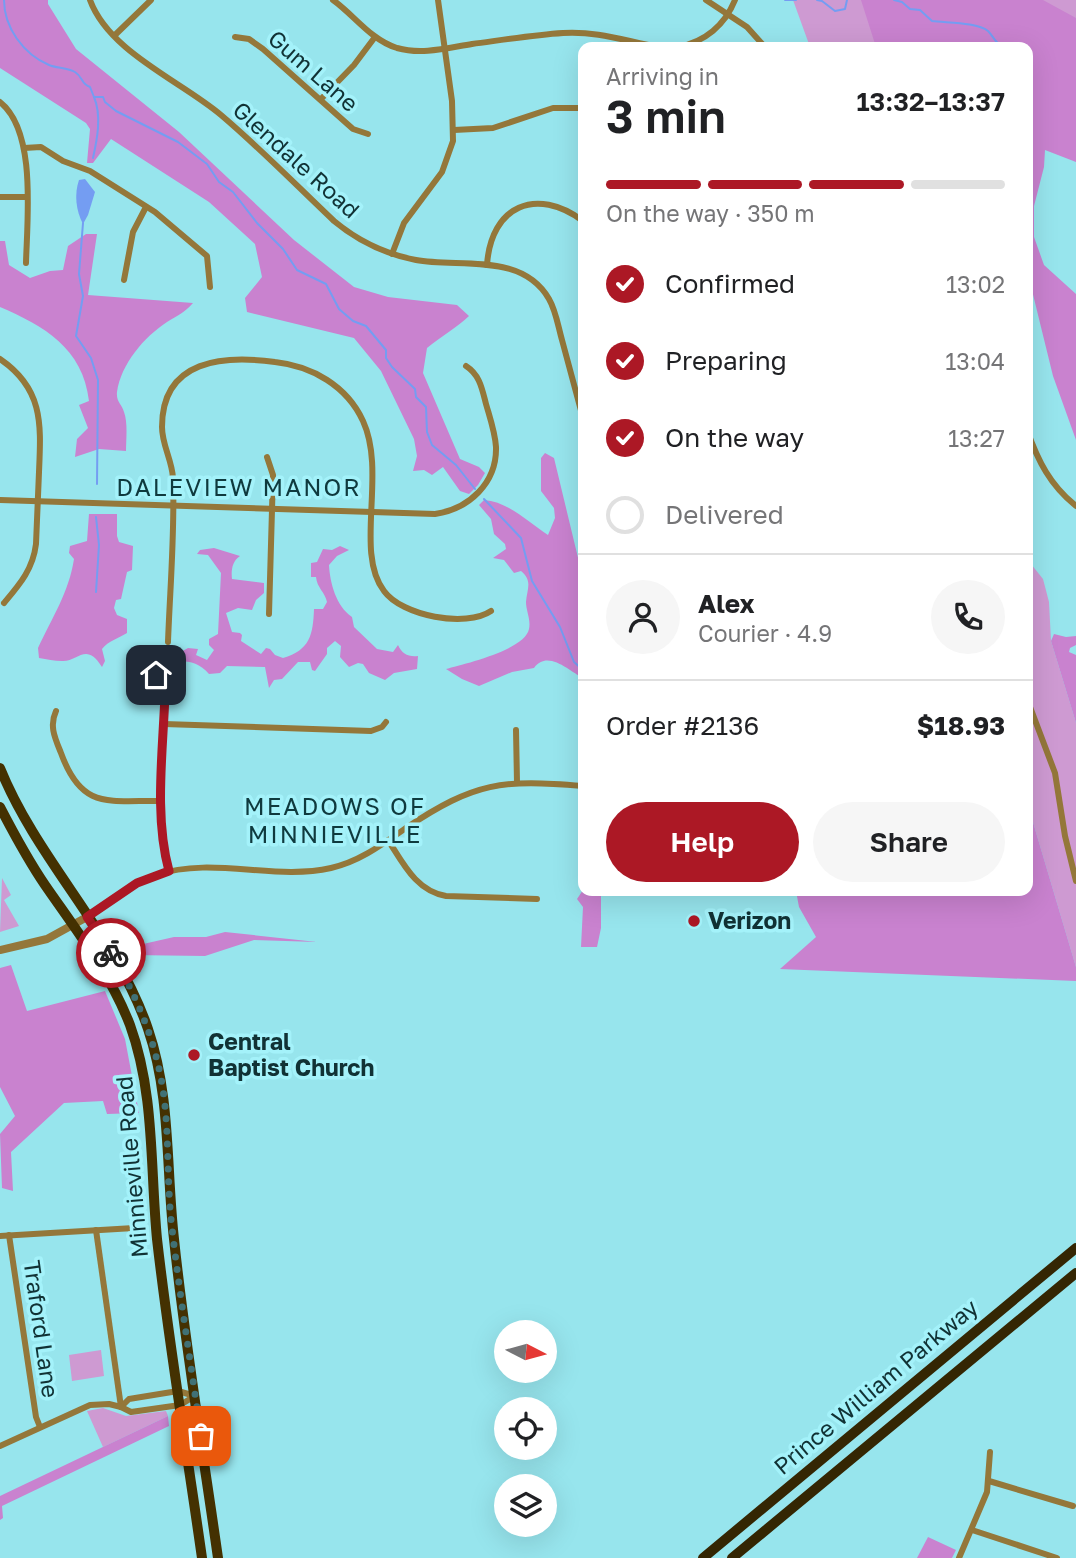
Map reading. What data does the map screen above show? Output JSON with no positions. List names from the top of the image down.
{
  "streets": {
    "highway": ["Prince William Parkway"],
    "main road": ["Minnieville Road"],
    "street": ["Gum Lane", "Glendale Road", "Traford Lane"]
  },
  "districts": ["DALEVIEW MANOR", "MEADOWS OF MINNIEVILLE"],
  "places": ["Verizon", "Central Baptist Church"],
  "north": "right",
  "page": {
    "heading": ["3 min", "Arriving in", "13:32–13:37"],
    "panel": [
      "Alex",
      "Courier · 4.9",
      "Order #2136",
      "$18.93"
    ],
    "bar": "On the way · 350 m",
    "list": [
      ["Confirmed", "13:02"],
      ["Preparing", "13:04"],
      ["On the way", "13:27"],
      "Delivered"
    ],
    "buttons": ["Help", "Share"]
  }
}
